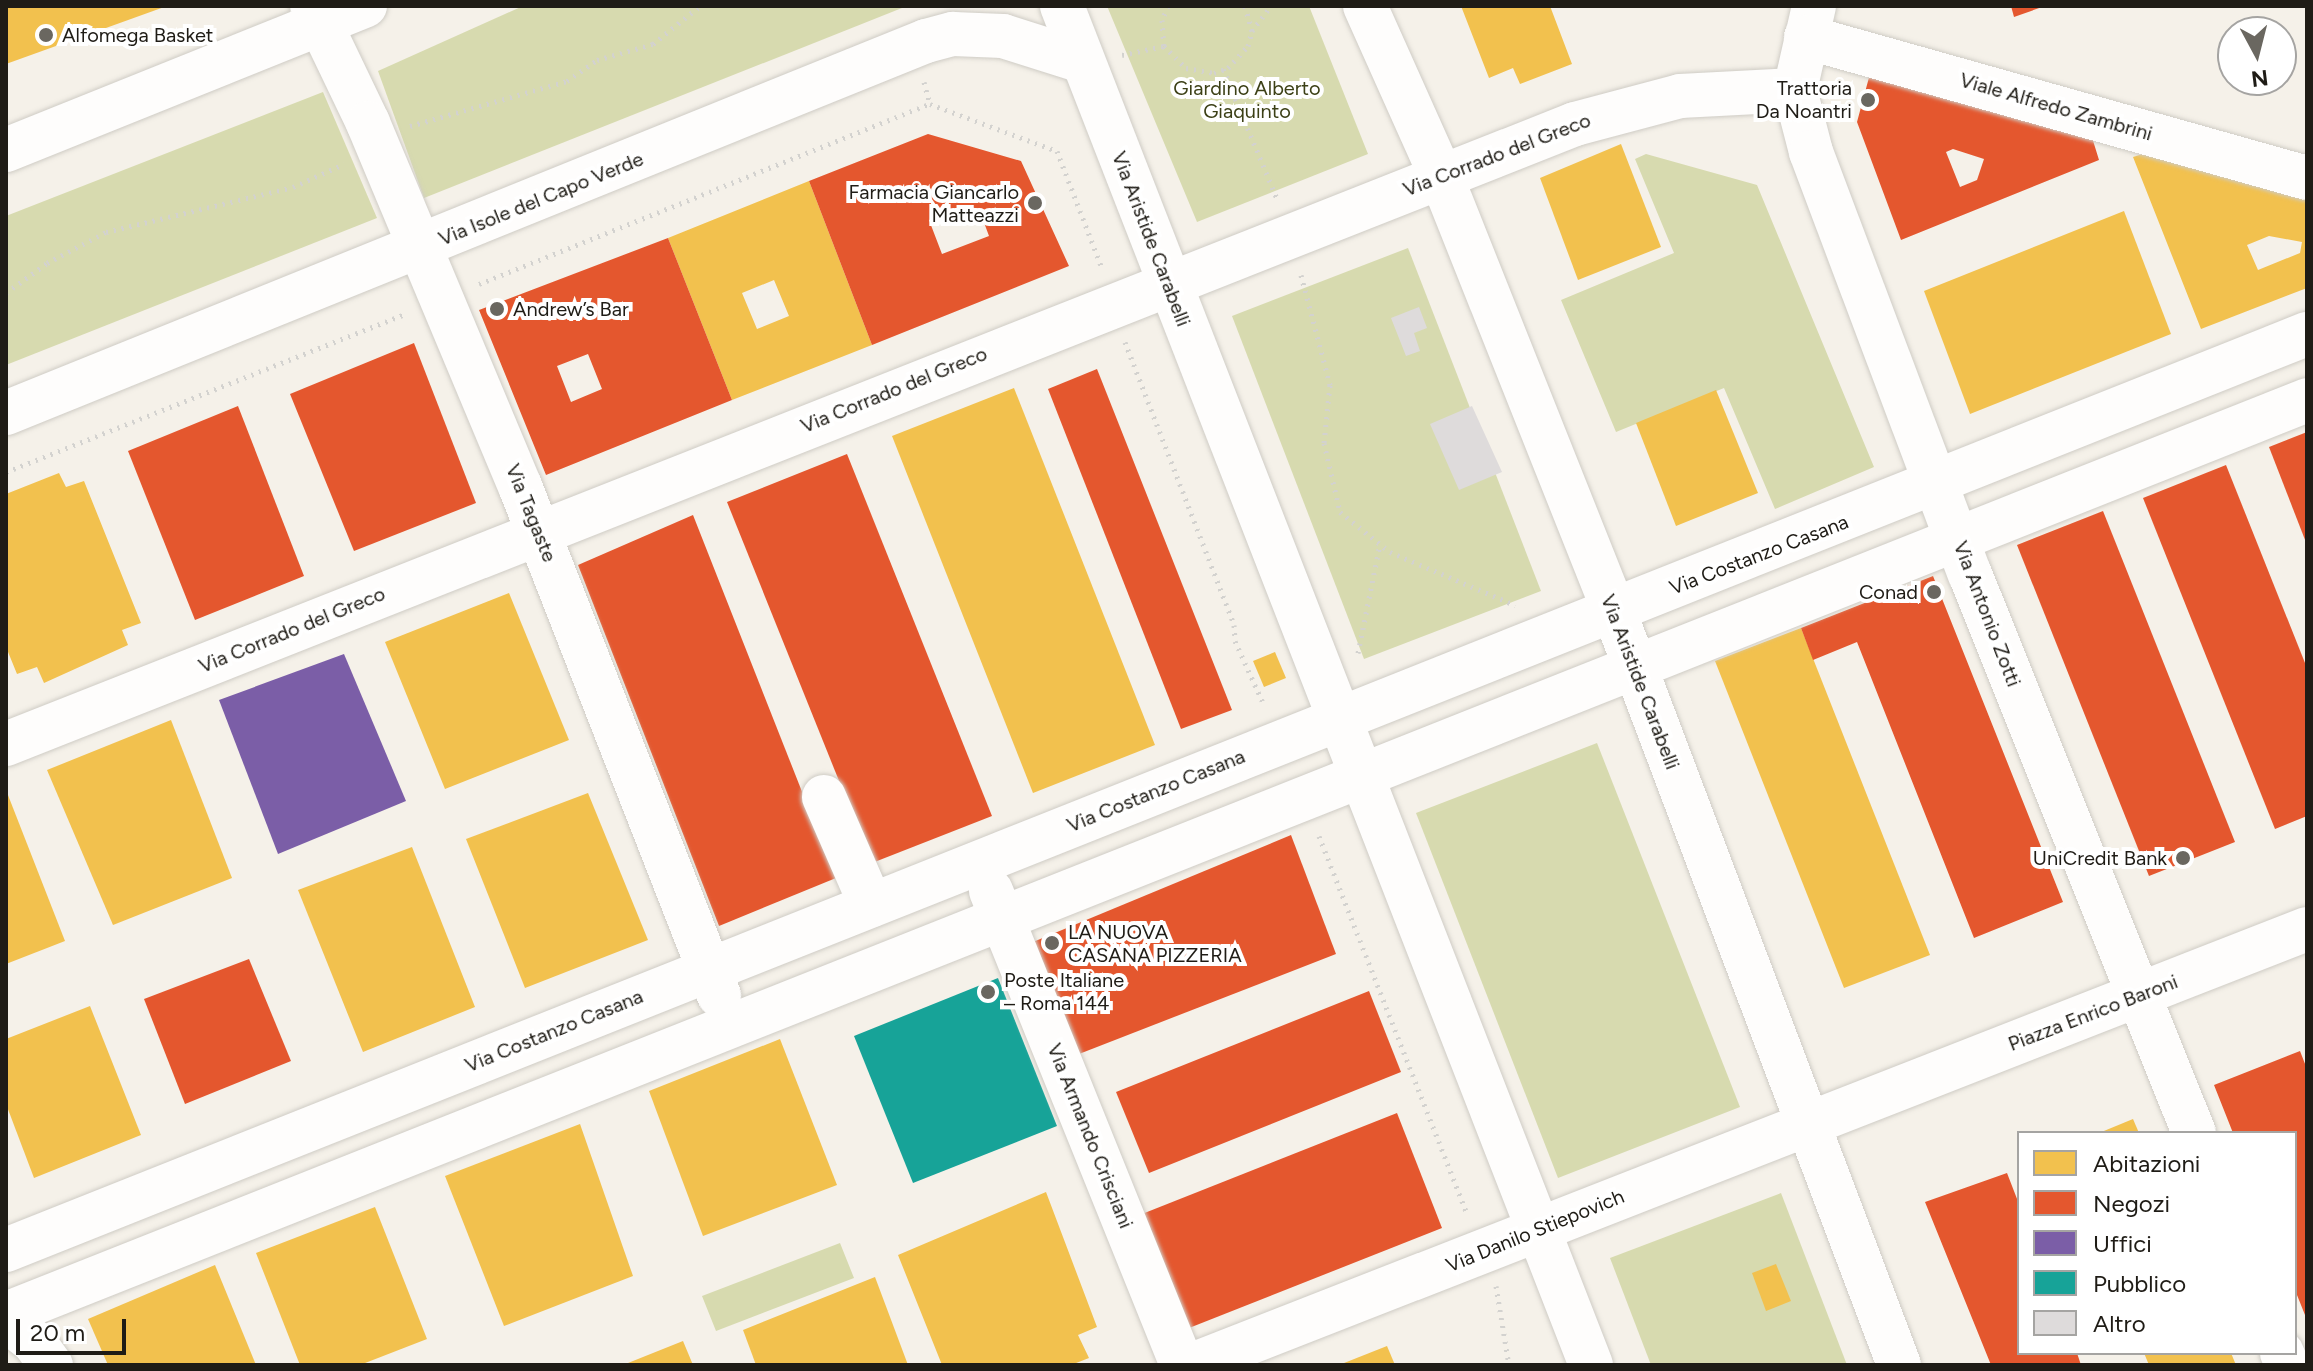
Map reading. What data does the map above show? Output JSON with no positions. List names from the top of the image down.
{
  "streets": {
    "street": [
      "Viale Alfredo Zambrini",
      "Via Corrado del Greco",
      "Via Isole del Capo Verde",
      "Via Aristide Carabelli",
      "Via Tagaste",
      "Via Costanzo Casana",
      "Via Antonio Zotti",
      "Piazza Enrico Baroni",
      "Via Armando Crisciani",
      "Via Danilo Stiepovich"
    ]
  },
  "crossings": [
    ["Via Corrado del Greco", "Via Aristide Carabelli"],
    ["Via Corrado del Greco", "Via Tagaste"],
    ["Via Corrado del Greco", "Via Antonio Zotti"],
    ["Via Isole del Capo Verde", "Via Aristide Carabelli"],
    ["Via Isole del Capo Verde", "Via Tagaste"],
    ["Via Aristide Carabelli", "Via Costanzo Casana"],
    ["Via Aristide Carabelli", "Via Danilo Stiepovich"],
    ["Via Tagaste", "Via Costanzo Casana"],
    ["Via Costanzo Casana", "Via Antonio Zotti"],
    ["Via Costanzo Casana", "Via Armando Crisciani"],
    ["Via Antonio Zotti", "Piazza Enrico Baroni"],
    ["Piazza Enrico Baroni", "Via Danilo Stiepovich"]
  ],
  "parks": ["Giardino Alberto Giaquinto"],
  "places": [
    "Alfomega Basket",
    "Trattoria Da Noantri",
    "Farmacia Giancarlo Matteazzi",
    "Andrew’s Bar",
    "Conad",
    "UniCredit Bank",
    "LA NUOVA CASANA PIZZERIA",
    "Poste Italiane – Roma 144"
  ],
  "legend": [
    "Abitazioni",
    "Negozi",
    "Uffici",
    "Pubblico",
    "Altro"
  ],
  "scale_bar": "20 m",
  "north": "bottom"
}
